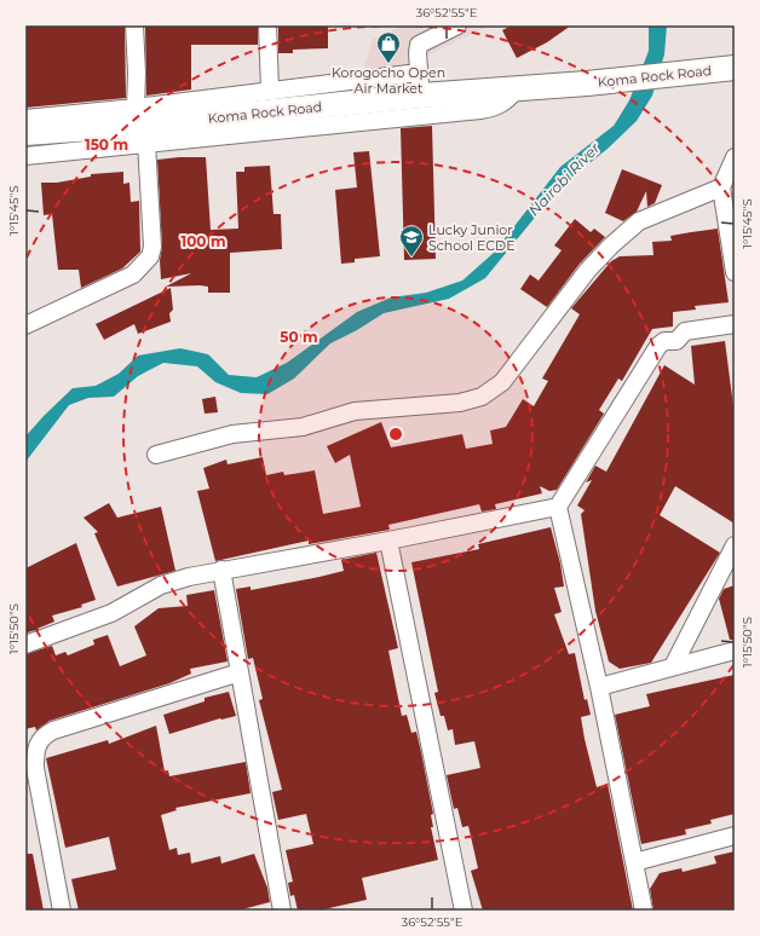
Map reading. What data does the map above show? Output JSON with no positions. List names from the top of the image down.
{
  "streets": {
    "main road": ["Koma Rock Road"]
  },
  "water": ["Nairobi River"],
  "places": {
    "shop": ["Korogocho Open Air Market"],
    "school or university": ["Lucky Junior School ECDE"]
  },
  "coordinates": ["36°52'55\"E", "1°15'45\"S", "1°15'50\"S"],
  "rings": ["150 m", "100 m", "50 m"]
}
